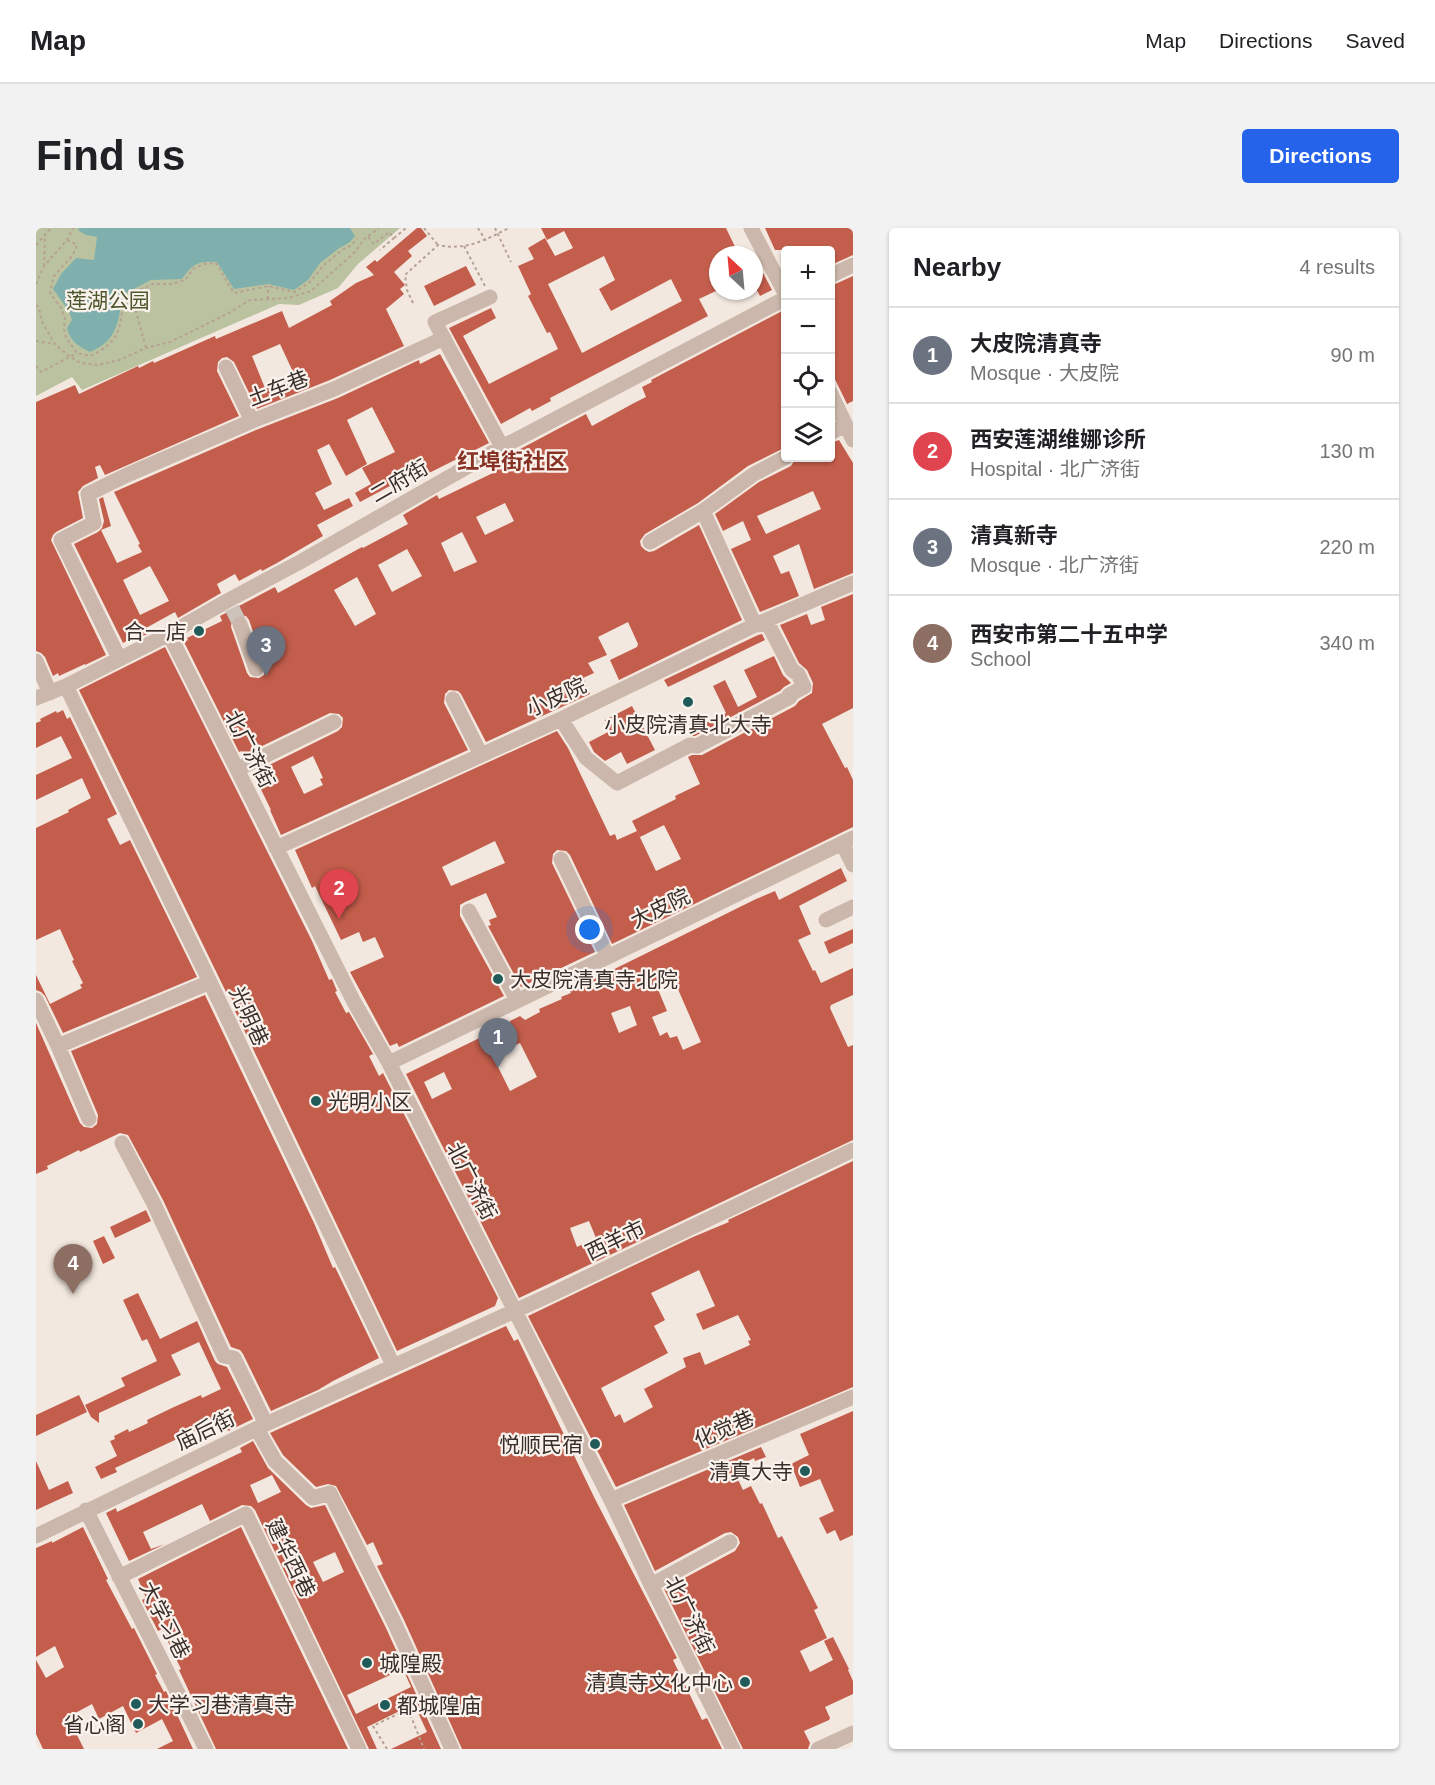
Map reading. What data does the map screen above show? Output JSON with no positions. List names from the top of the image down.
{
  "streets": {
    "street": [
      "土车巷",
      "二府街",
      "小皮院",
      "北广济街",
      "大皮院",
      "光明巷",
      "西羊市",
      "化觉巷",
      "庙后街",
      "建华西巷",
      "大学习巷"
    ]
  },
  "crossings": [
    ["土车巷", "二府街"],
    ["二府街", "北广济街"],
    ["二府街", "光明巷"],
    ["小皮院", "北广济街"],
    ["北广济街", "大皮院"],
    ["北广济街", "西羊市"],
    ["北广济街", "化觉巷"],
    ["光明巷", "西羊市"],
    ["光明巷", "庙后街"],
    ["西羊市", "庙后街"],
    ["庙后街", "大学习巷"],
    ["建华西巷", "大学习巷"]
  ],
  "districts": ["红埠街社区"],
  "parks": ["莲湖公园"],
  "places": [
    "合一店",
    "小皮院清真北大寺",
    "大皮院清真寺北院",
    "光明小区",
    "悦顺民宿",
    "清真大寺",
    "城隍殿",
    "清真寺文化中心",
    "大学习巷清真寺",
    "都城隍庙",
    "省心阁"
  ],
  "north": "top left",
  "page": {
    "header": "Map",
    "nav": ["Map", "Directions", "Saved"],
    "buttons": "Directions",
    "title": "Find us",
    "heading": ["Nearby", "4 results"],
    "map_buttons": ["+", "−"],
    "list": [
      {
        "mark": "1",
        "name": "大皮院清真寺",
        "note": "Mosque · 大皮院",
        "value": "90 m"
      },
      {
        "mark": "2",
        "name": "西安莲湖维娜诊所",
        "note": "Hospital · 北广济街",
        "value": "130 m"
      },
      {
        "mark": "3",
        "name": "清真新寺",
        "note": "Mosque · 北广济街",
        "value": "220 m"
      },
      {
        "mark": "4",
        "name": "西安市第二十五中学",
        "note": "School",
        "value": "340 m"
      }
    ],
    "pins": [
      "3",
      "2",
      "1",
      "4"
    ]
  }
}
